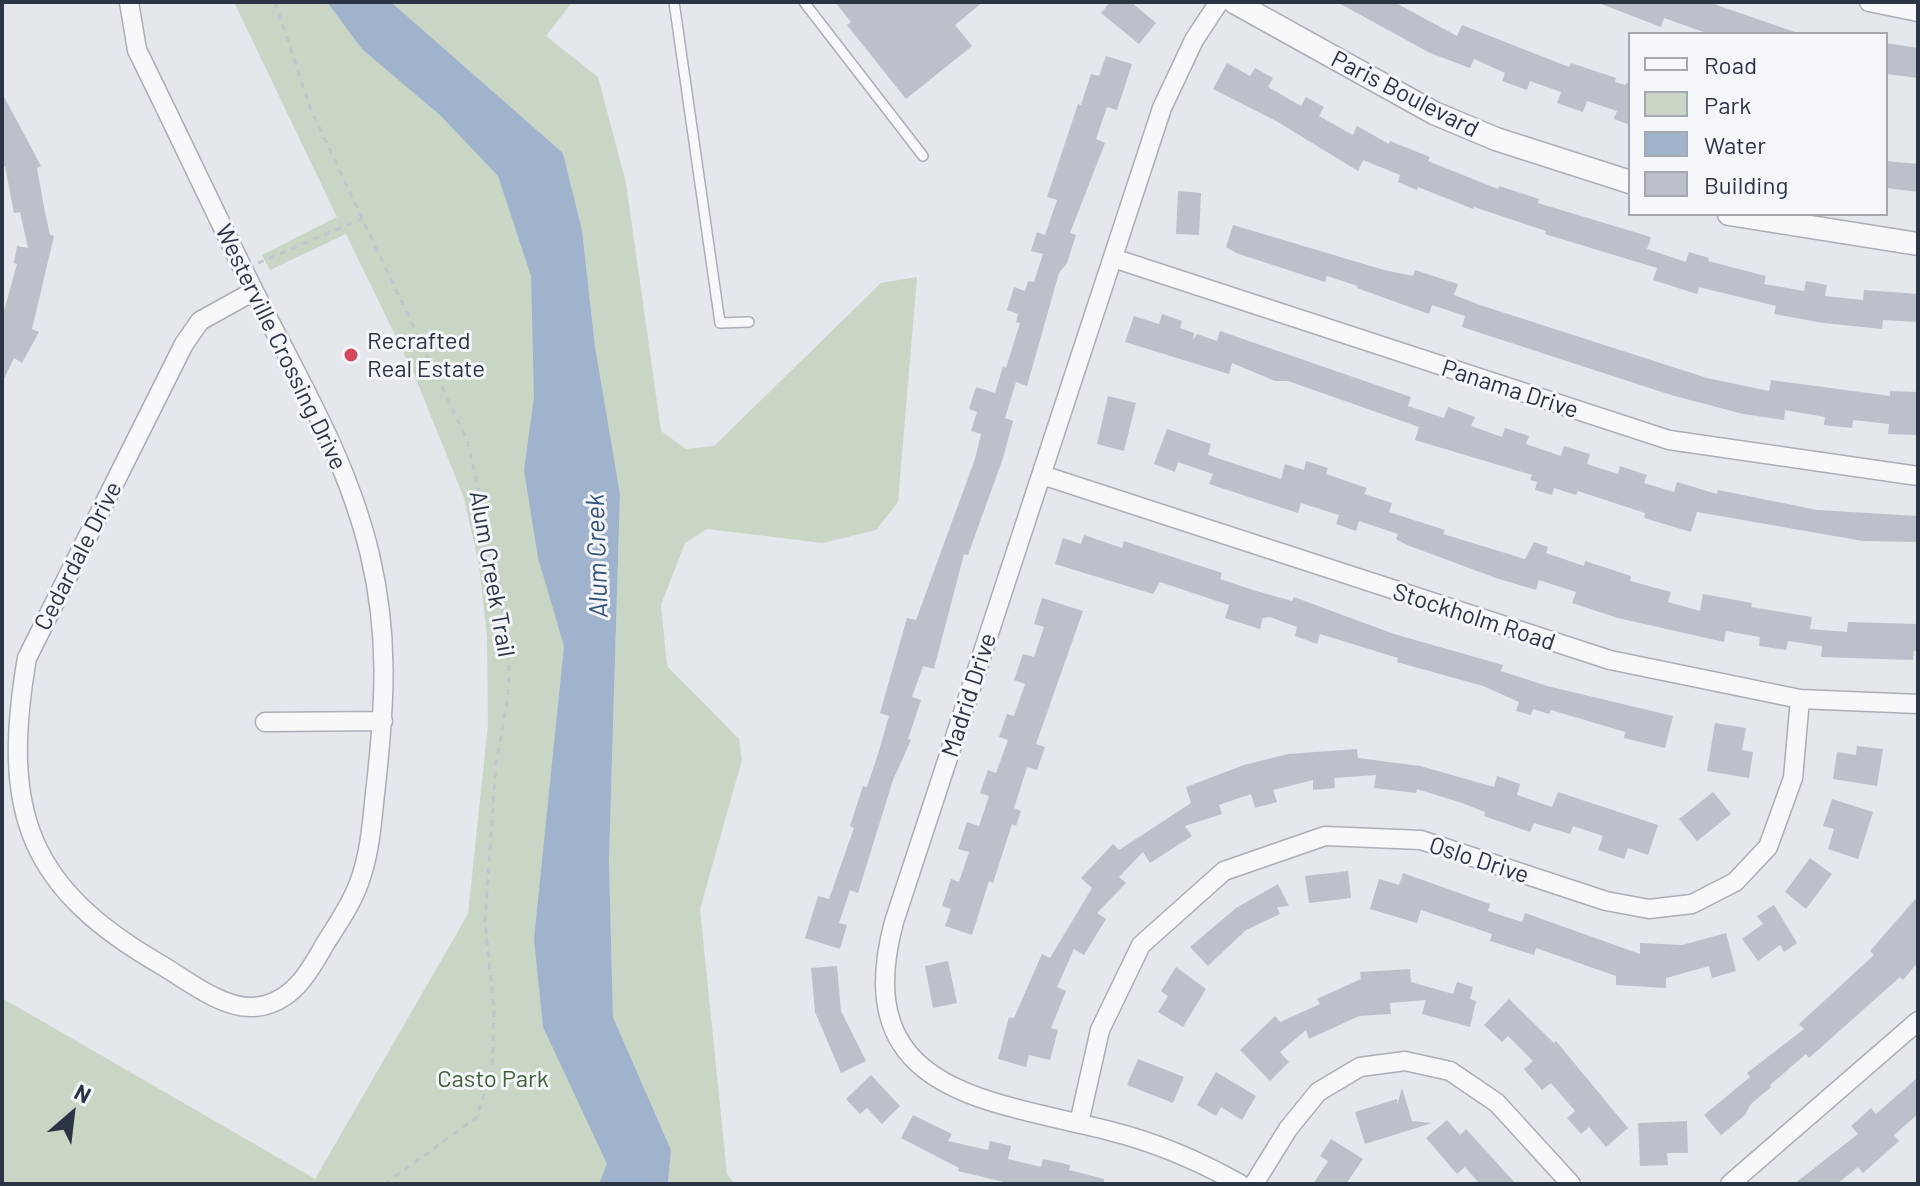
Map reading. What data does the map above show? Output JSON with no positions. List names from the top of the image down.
{
  "streets": {
    "street": [
      "Paris Boulevard",
      "Westerville Crossing Drive",
      "Panama Drive",
      "Cedardale Drive",
      "Stockholm Road",
      "Madrid Drive",
      "Oslo Drive"
    ],
    "path": ["Alum Creek Trail"]
  },
  "crossings": [
    ["Westerville Crossing Drive", "Cedardale Drive"],
    ["Panama Drive", "Madrid Drive"],
    ["Stockholm Road", "Madrid Drive"],
    ["Stockholm Road", "Oslo Drive"],
    ["Madrid Drive", "Oslo Drive"]
  ],
  "water": ["Alum Creek"],
  "parks": ["Casto Park"],
  "places": ["Recrafted Real Estate"],
  "legend": [
    "Road",
    "Park",
    "Water",
    "Building"
  ],
  "north": "top right"
}
